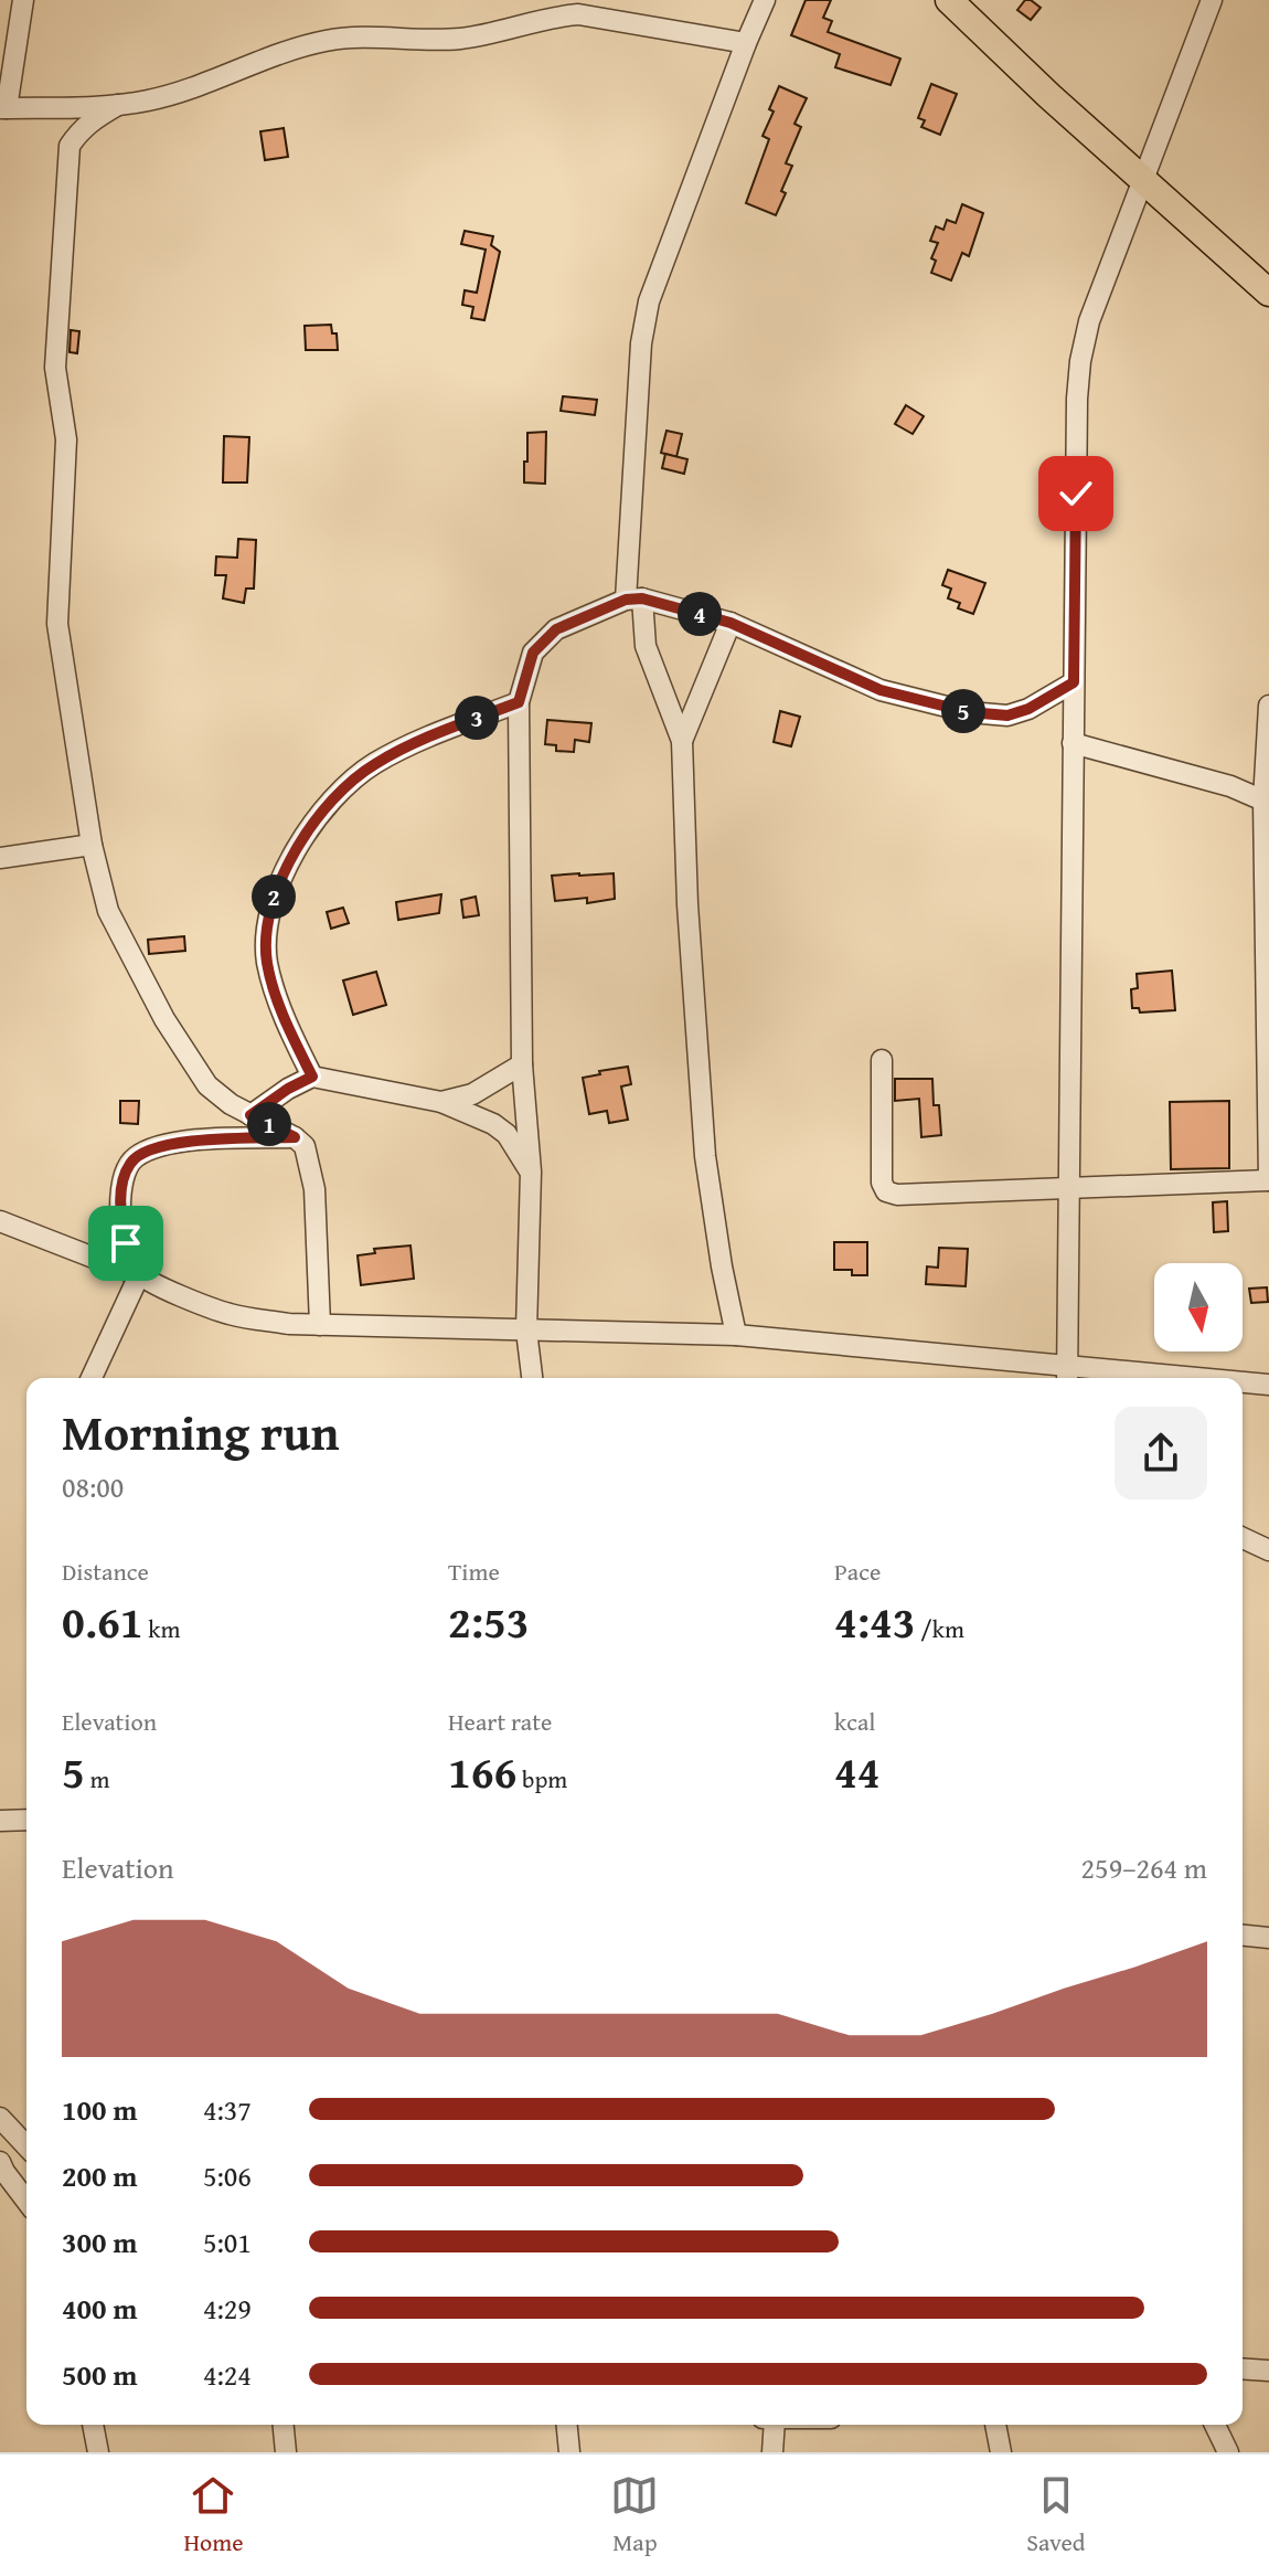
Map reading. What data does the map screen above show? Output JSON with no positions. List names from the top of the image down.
{
  "north": "bottom",
  "page": {
    "pins": [
      "4",
      "5",
      "3",
      "2",
      "1"
    ],
    "heading": ["Morning run", "08:00"],
    "stats": [
      ["Distance", "0.61 km"],
      ["Time", "2:53"],
      ["Pace", "4:43 /km"],
      ["Elevation", "5 m"],
      ["Heart rate", "166 bpm"],
      ["kcal", "44"]
    ],
    "chart": ["Elevation", "259–264 m"],
    "list": [
      {
        "name": "100 m",
        "note": "4:37"
      },
      {
        "name": "200 m",
        "note": "5:06"
      },
      {
        "name": "300 m",
        "note": "5:01"
      },
      {
        "name": "400 m",
        "note": "4:29"
      },
      {
        "name": "500 m",
        "note": "4:24"
      }
    ],
    "tabs": ["Home", "Map", "Saved"]
  }
}
